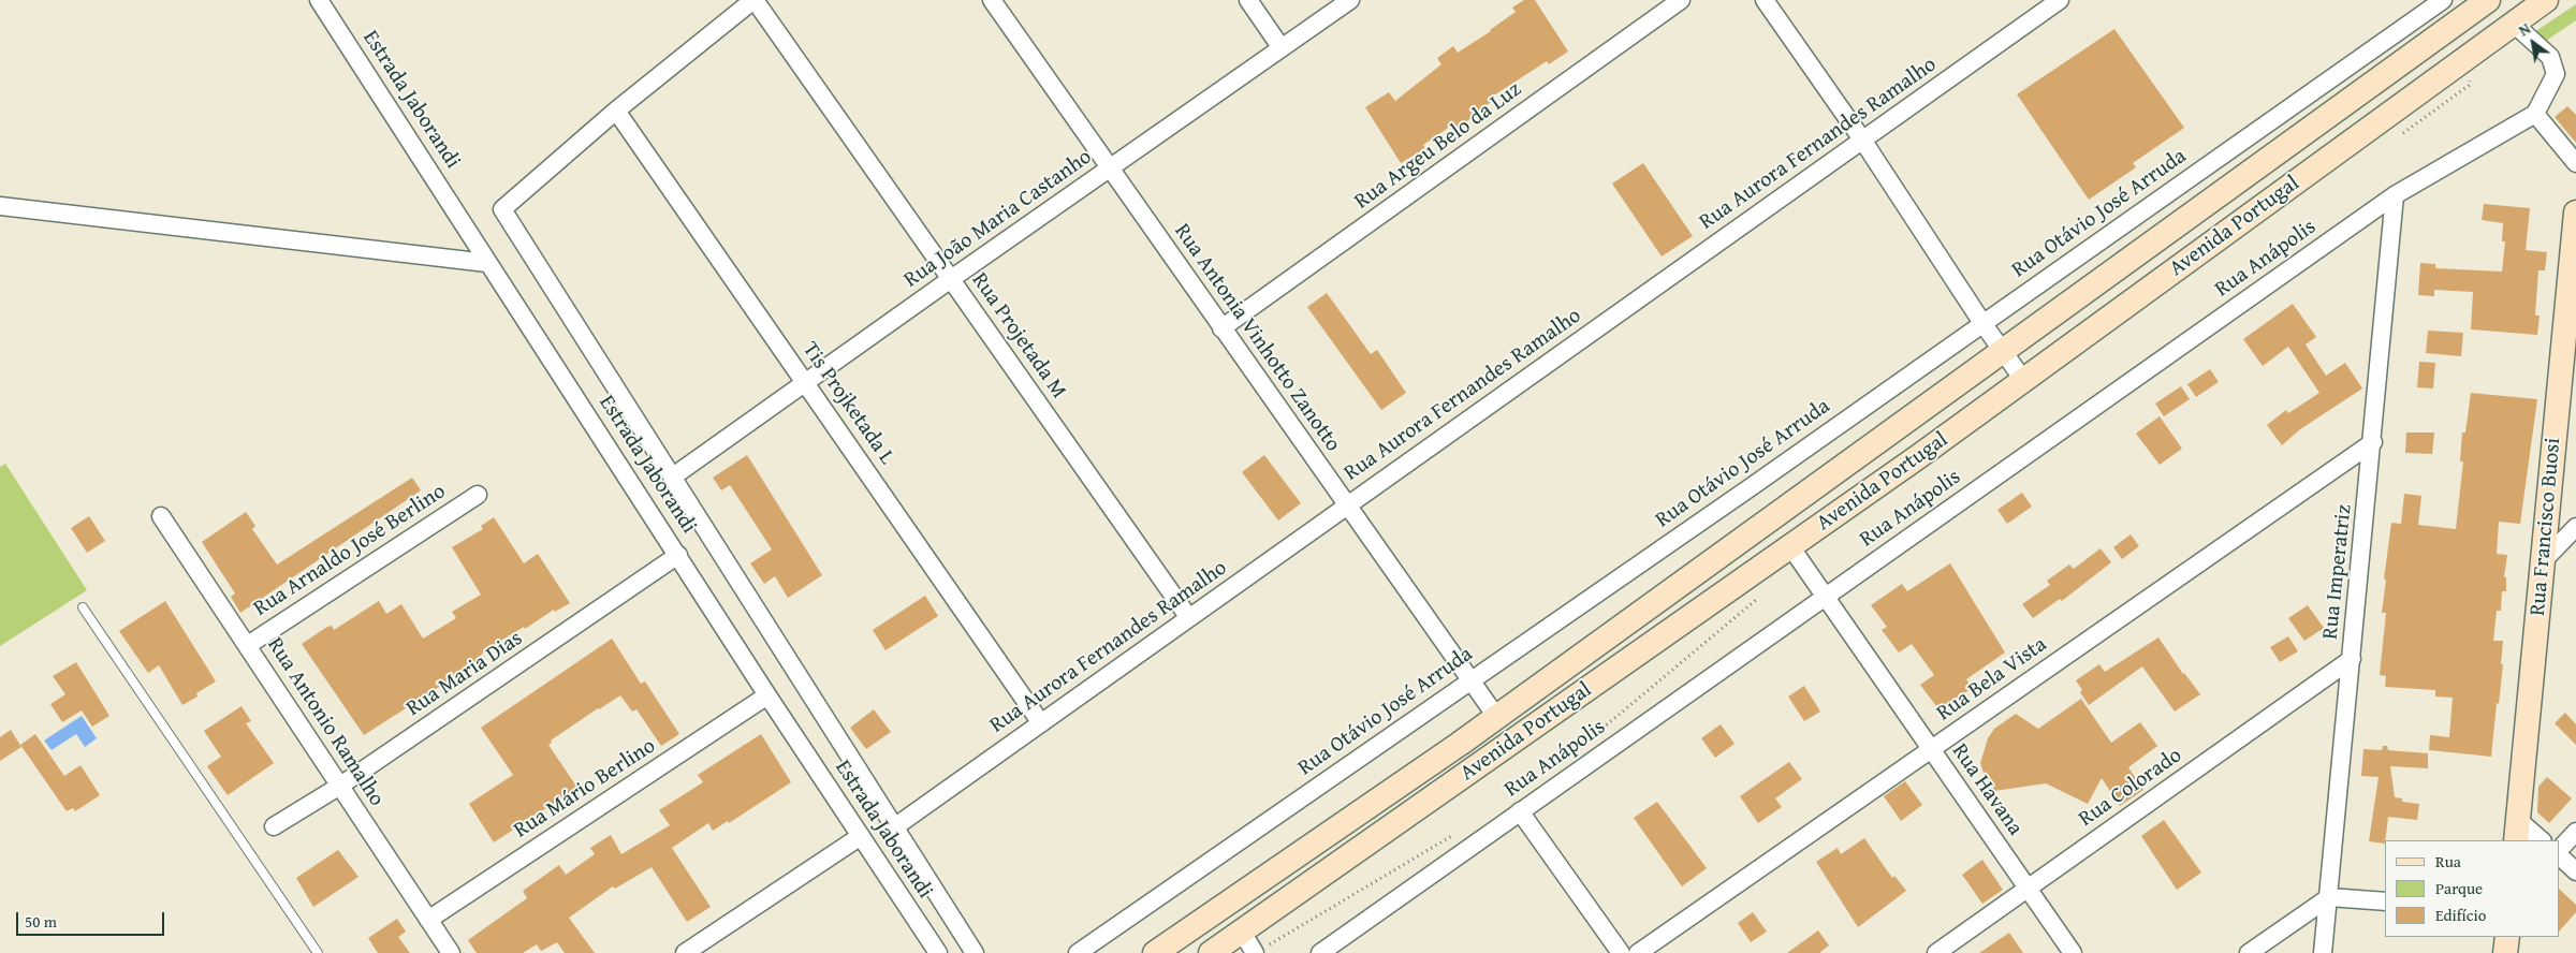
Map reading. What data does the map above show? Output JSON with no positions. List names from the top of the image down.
{
  "streets": {
    "main road": ["Avenida Portugal", "Rua Francisco Buosi"],
    "street": [
      "Estrada Jaborandi",
      "Rua Aurora Fernandes Ramalho",
      "Rua Argeu Belo da Luz",
      "Rua Otávio José Arruda",
      "Rua João Maria Castanho",
      "Rua Anápolis",
      "Rua Projetada M",
      "Rua Antonia Vinhotto Zanotto",
      "Tis Projketada L",
      "Rua Arnaldo José Berlino",
      "Rua Imperatriz",
      "Rua Maria Dias",
      "Rua Bela Vista",
      "Rua Antonio Ramalho",
      "Rua Colorado",
      "Rua Mário Berlino",
      "Rua Havana"
    ]
  },
  "crossings": [
    ["Estrada Jaborandi", "Rua Maria Dias"],
    ["Estrada Jaborandi", "Rua Mário Berlino"],
    ["Rua Aurora Fernandes Ramalho", "Rua Projetada M"],
    ["Rua Aurora Fernandes Ramalho", "Rua Antonia Vinhotto Zanotto"],
    ["Rua Aurora Fernandes Ramalho", "Tis Projketada L"],
    ["Rua Argeu Belo da Luz", "Rua Antonia Vinhotto Zanotto"],
    ["Rua Otávio José Arruda", "Rua Antonia Vinhotto Zanotto"],
    ["Rua João Maria Castanho", "Rua Projetada M"],
    ["Rua João Maria Castanho", "Rua Antonia Vinhotto Zanotto"],
    ["Rua João Maria Castanho", "Tis Projketada L"],
    ["Avenida Portugal", "Rua Antonia Vinhotto Zanotto"],
    ["Avenida Portugal", "Rua Havana"],
    ["Rua Anápolis", "Rua Imperatriz"],
    ["Rua Anápolis", "Rua Havana"],
    ["Rua Arnaldo José Berlino", "Rua Antonio Ramalho"],
    ["Rua Imperatriz", "Rua Bela Vista"],
    ["Rua Imperatriz", "Rua Colorado"],
    ["Rua Maria Dias", "Rua Antonio Ramalho"],
    ["Rua Bela Vista", "Rua Havana"],
    ["Rua Antonio Ramalho", "Rua Mário Berlino"],
    ["Rua Colorado", "Rua Havana"]
  ],
  "legend": ["Rua", "Parque", "Edifício"],
  "scale_bar": "50 m",
  "north": "top left"
}
